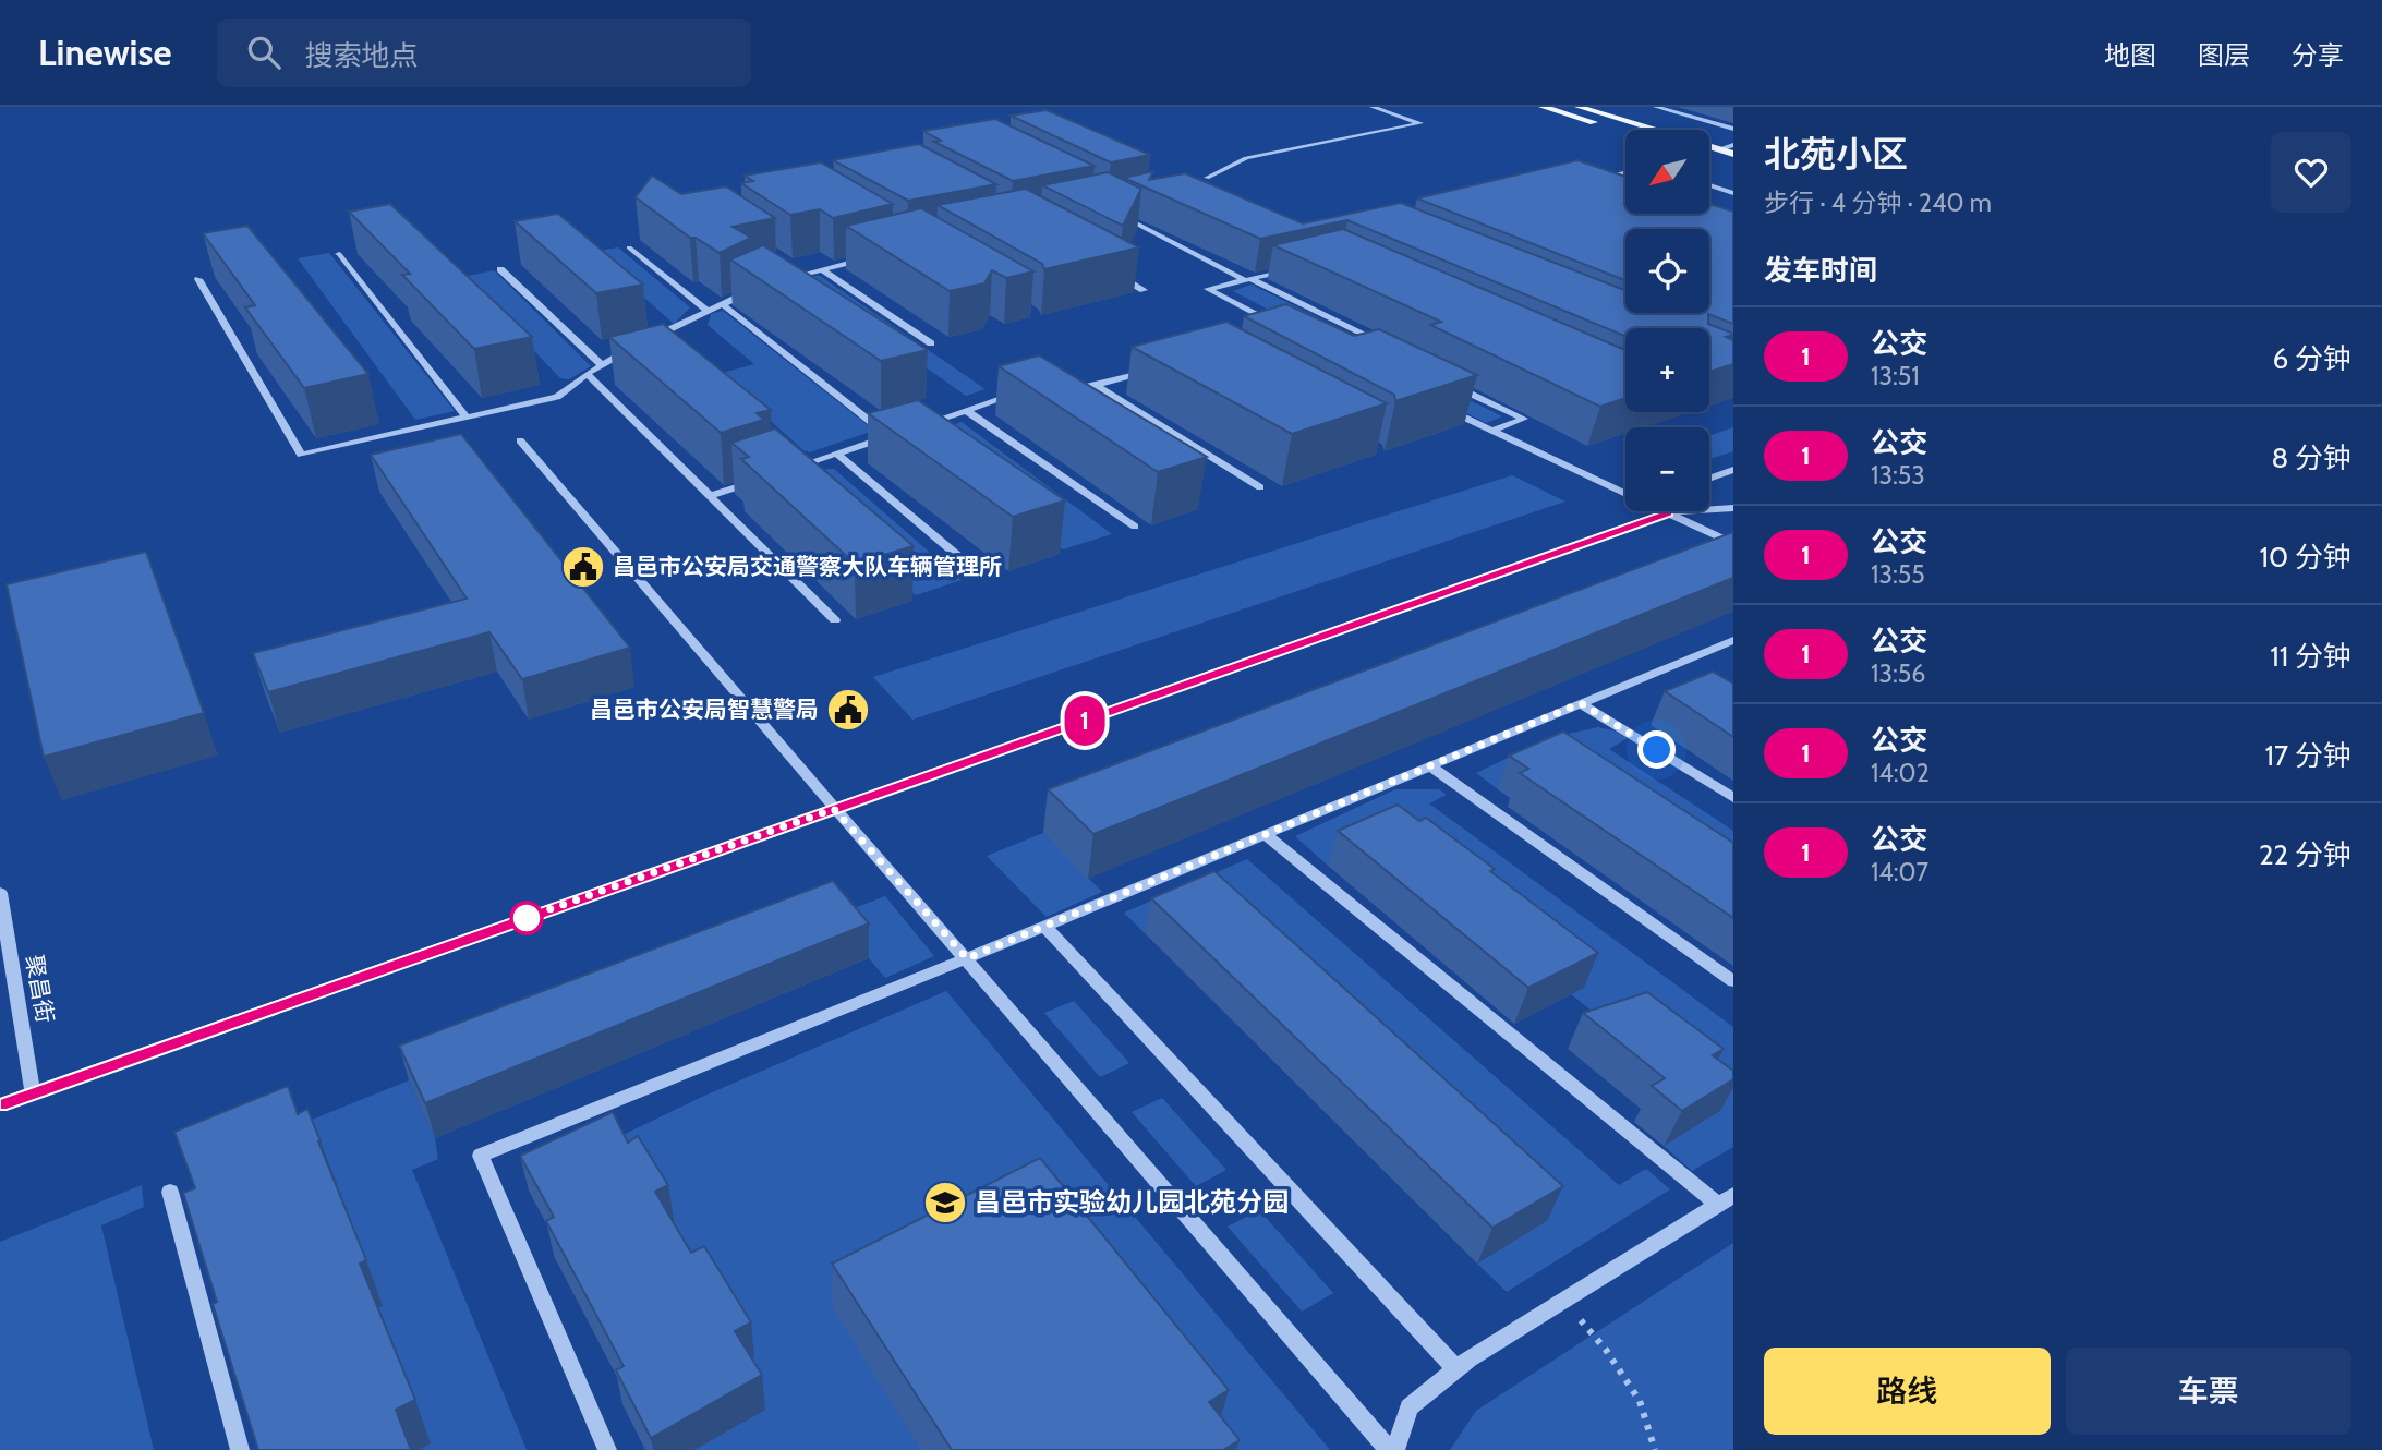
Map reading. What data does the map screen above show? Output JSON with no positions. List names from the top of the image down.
{
  "streets": {
    "street": ["聚昌街"]
  },
  "places": {
    "public building": ["昌邑市公安局交通警察大队车辆管理所", "昌邑市公安局智慧警局"],
    "school or university": ["昌邑市实验幼儿园北苑分园"]
  },
  "lines": ["bus line 1"],
  "north": "bottom left",
  "page": {
    "header": "Linewise",
    "search": "搜索地点",
    "nav": ["地图", "图层", "分享"],
    "on_map": "1",
    "heading": [
      ["北苑小区", "步行 · 4 分钟 · 240 m"],
      "发车时间"
    ],
    "map_buttons": ["+", "−"],
    "list": [
      {
        "mark": "1",
        "name": "公交",
        "note": "13:51",
        "value": "6 分钟"
      },
      {
        "mark": "1",
        "name": "公交",
        "note": "13:53",
        "value": "8 分钟"
      },
      {
        "mark": "1",
        "name": "公交",
        "note": "13:55",
        "value": "10 分钟"
      },
      {
        "mark": "1",
        "name": "公交",
        "note": "13:56",
        "value": "11 分钟"
      },
      {
        "mark": "1",
        "name": "公交",
        "note": "14:02",
        "value": "17 分钟"
      },
      {
        "mark": "1",
        "name": "公交",
        "note": "14:07",
        "value": "22 分钟"
      }
    ],
    "buttons": ["路线", "车票"]
  }
}
